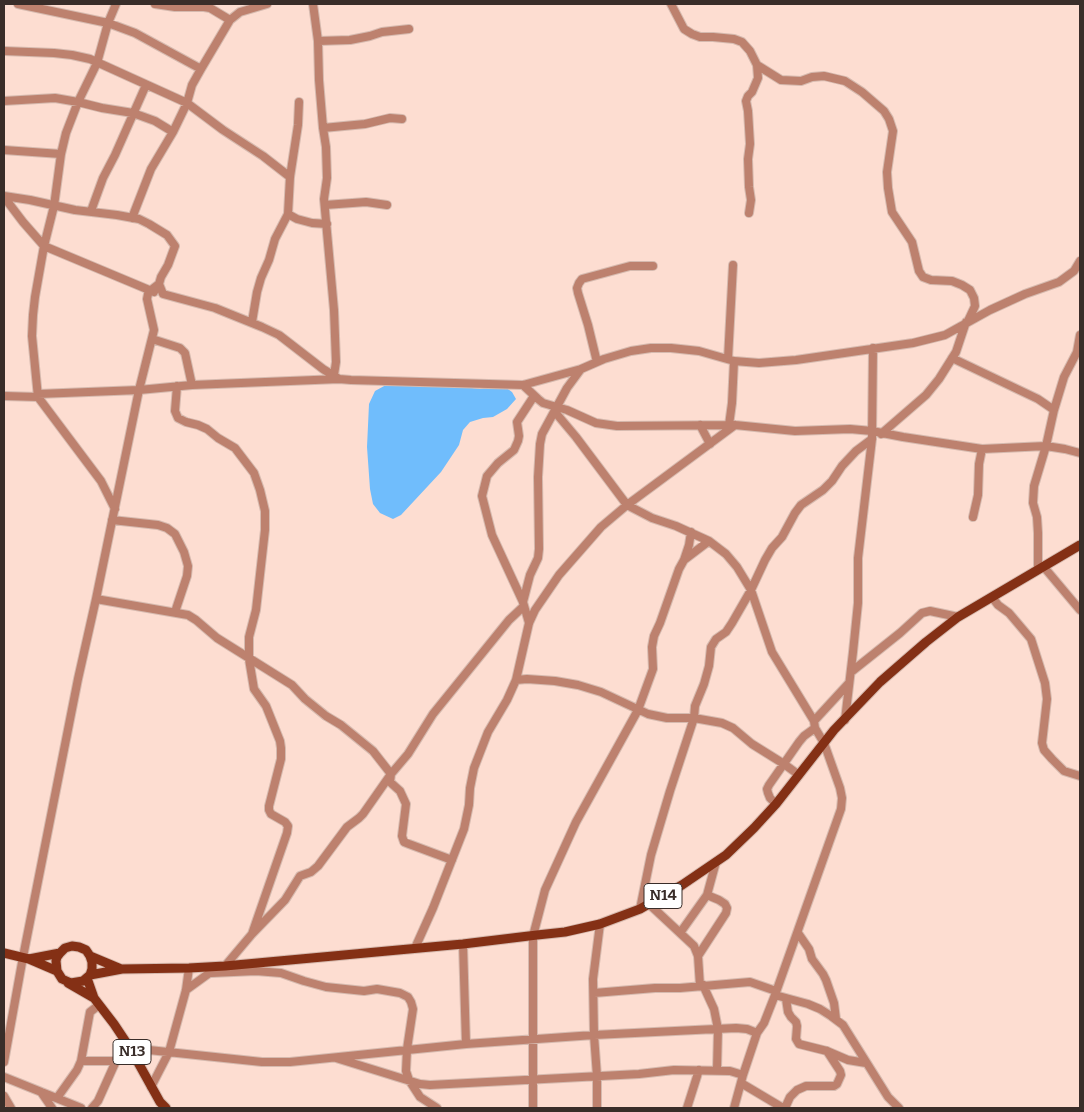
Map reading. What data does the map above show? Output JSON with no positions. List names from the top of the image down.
{
  "streets": {
    "main road": ["N14", "N13"]
  },
  "crossings": [
    ["N14", "N13"]
  ]
}
